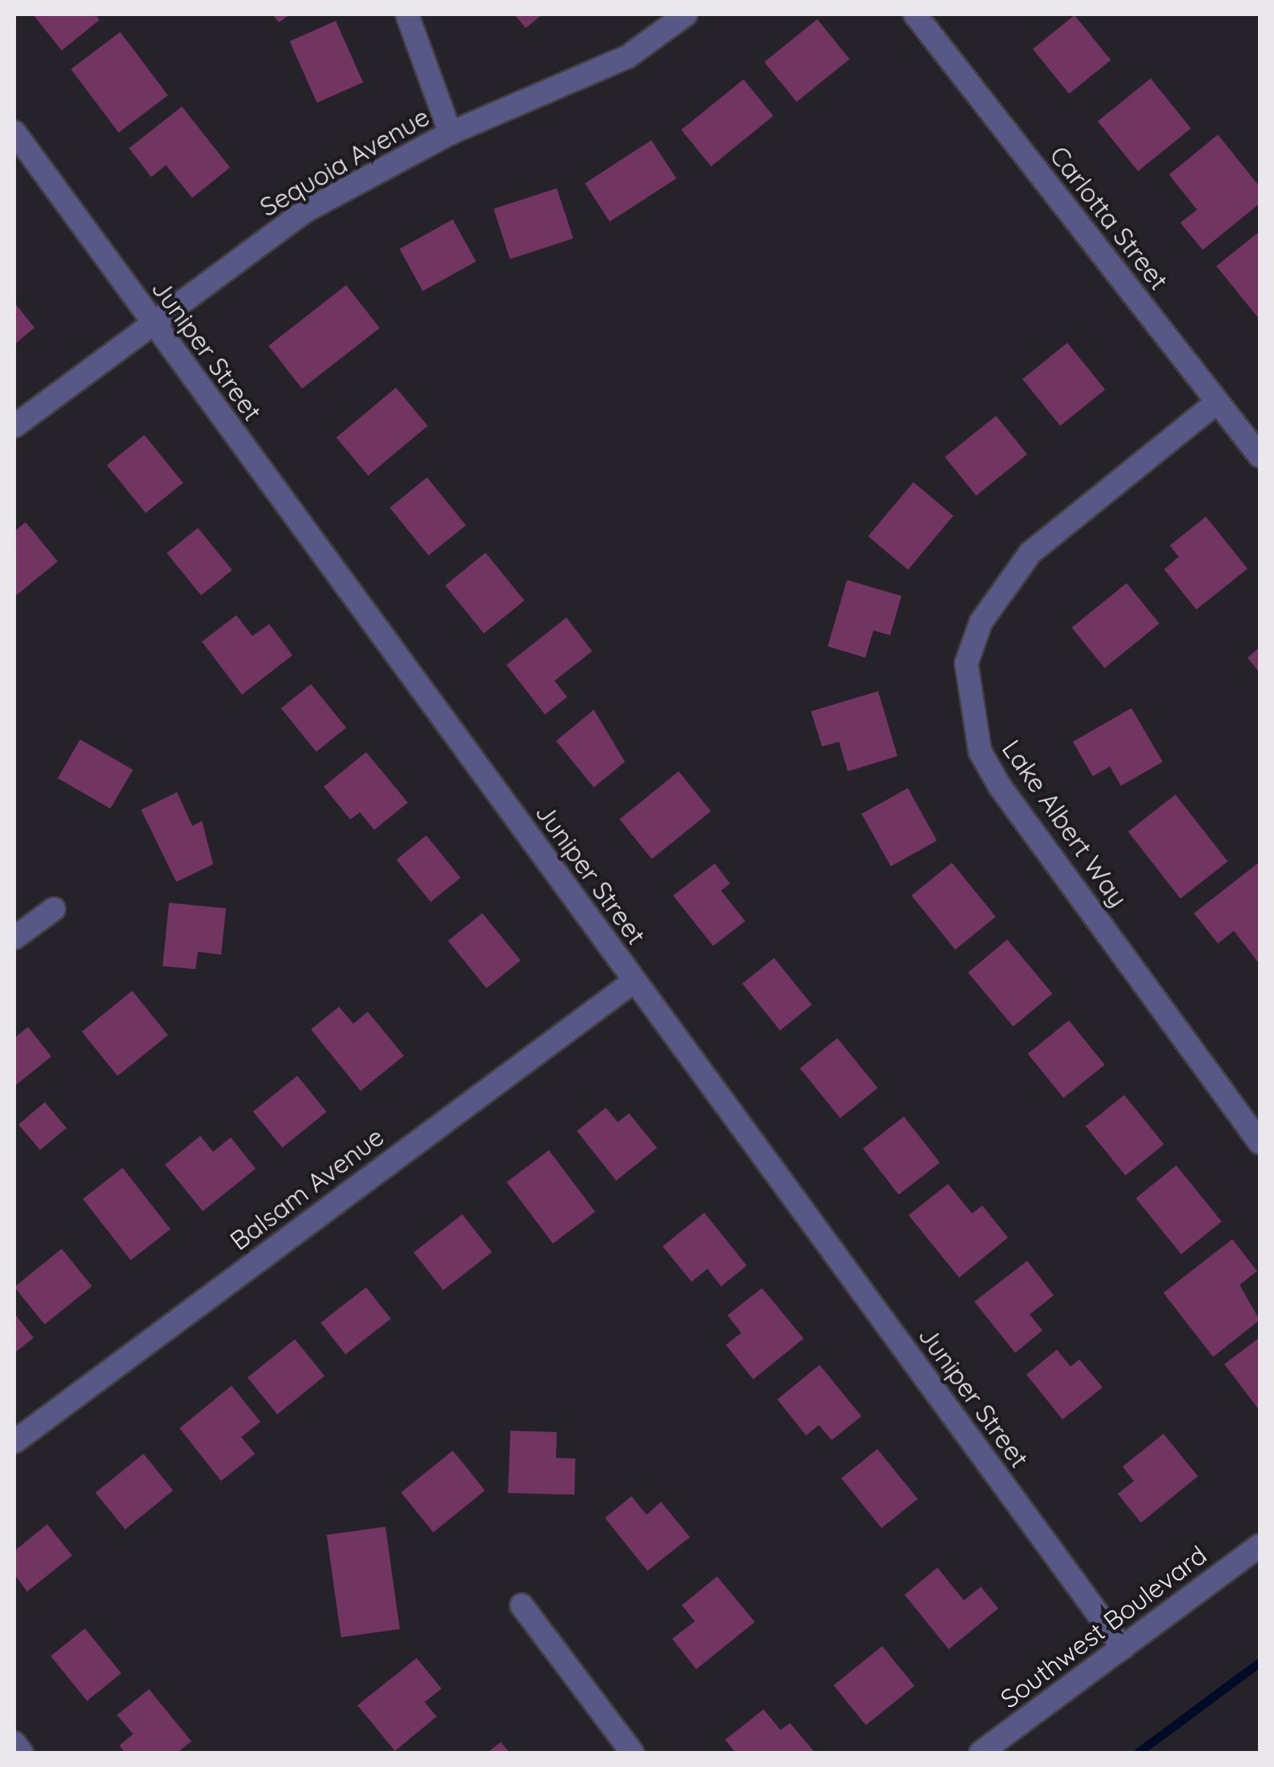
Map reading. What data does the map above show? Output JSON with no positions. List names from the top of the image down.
{
  "streets": {
    "street": [
      "Sequoia Avenue",
      "Carlotta Street",
      "Juniper Street",
      "Lake Albert Way",
      "Balsam Avenue",
      "Southwest Boulevard"
    ]
  },
  "crossings": [
    ["Sequoia Avenue", "Juniper Street"],
    ["Carlotta Street", "Lake Albert Way"],
    ["Juniper Street", "Balsam Avenue"],
    ["Juniper Street", "Southwest Boulevard"]
  ]
}
